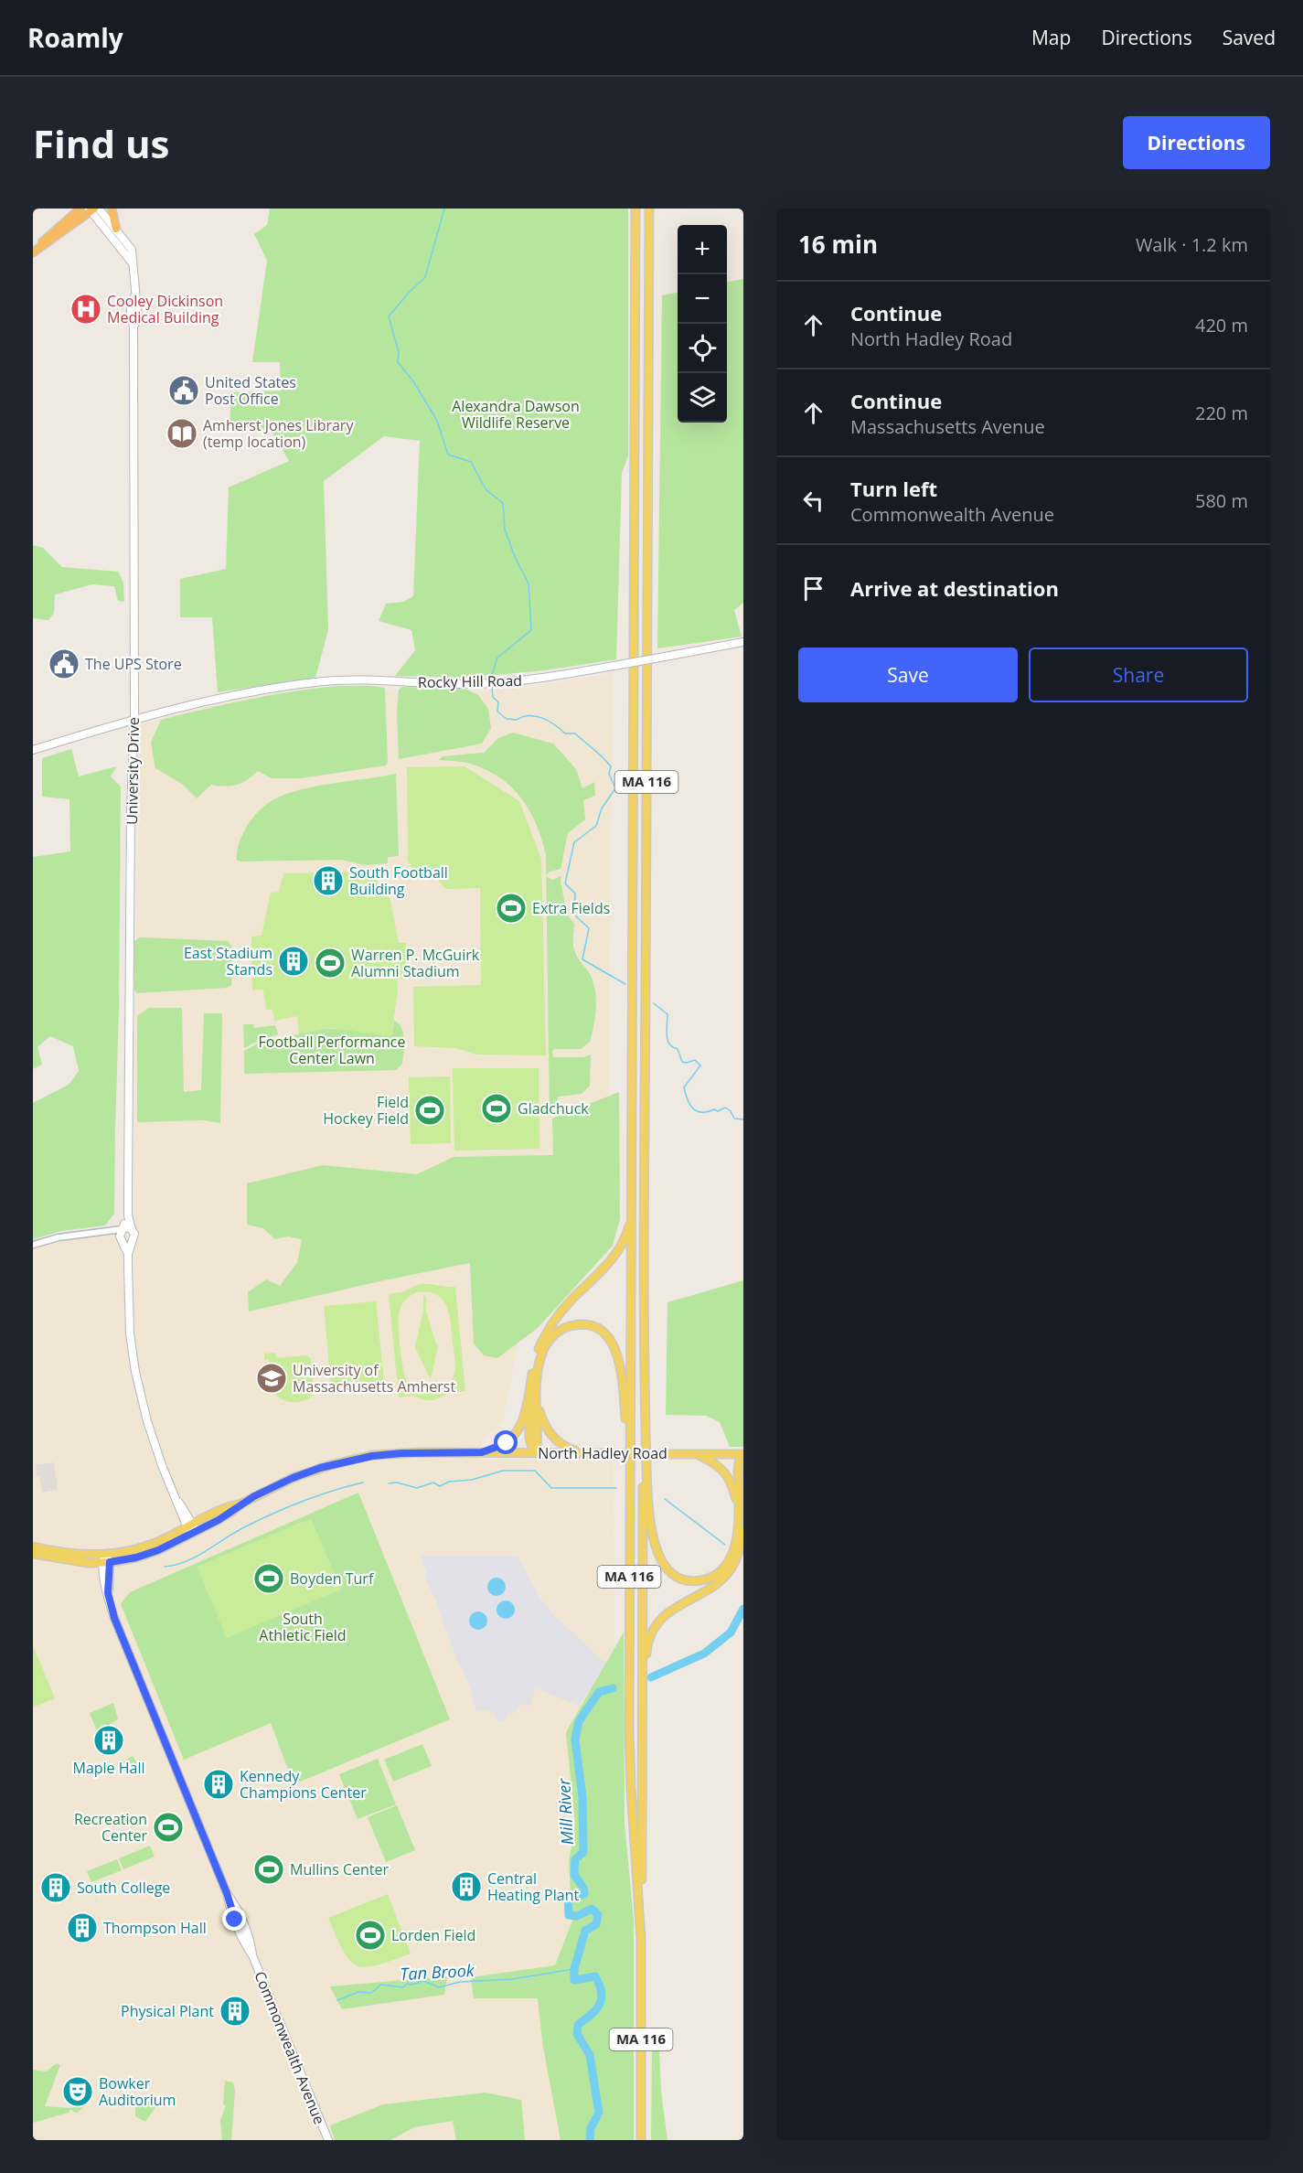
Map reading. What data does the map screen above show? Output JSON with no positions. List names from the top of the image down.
{
  "streets": {
    "main road": [
      "Rocky Hill Road",
      "University Drive",
      "MA 116",
      "North Hadley Road",
      "Commonwealth Avenue"
    ]
  },
  "crossings": [
    ["Rocky Hill Road", "University Drive"],
    ["University Drive", "North Hadley Road"]
  ],
  "water": ["Mill River", "Tan Brook"],
  "parks": ["Alexandra Dawson Wildlife Reserve", "Football Performance Center Lawn", "South Athletic Field"],
  "places": {
    "hospital": ["Cooley Dickinson Medical Building"],
    "public building": ["United States Post Office", "The UPS Store"],
    "library": ["Amherst Jones Library (temp location)"],
    "building": [
      "South Football Building",
      "East Stadium Stands",
      "Maple Hall",
      "Kennedy Champions Center",
      "Central Heating Plant",
      "South College",
      "Thompson Hall",
      "Physical Plant"
    ],
    "sports": [
      "Extra Fields",
      "Warren P. McGuirk Alumni Stadium",
      "Gladchuck",
      "Field Hockey Field",
      "Boyden Turf",
      "Recreation Center",
      "Mullins Center",
      "Lorden Field"
    ],
    "school or university": ["University of Massachusetts Amherst"],
    "theatre": ["Bowker Auditorium"]
  },
  "page": {
    "header": "Roamly",
    "nav": ["Map", "Directions", "Saved"],
    "buttons": [
      "Directions",
      ["Save", "Share"]
    ],
    "title": "Find us",
    "heading": ["16 min", "Walk · 1.2 km"],
    "map_buttons": ["+", "−"],
    "list": [
      ["Continue", "North Hadley Road", "420 m"],
      ["Continue", "Massachusetts Avenue", "220 m"],
      ["Turn left", "Commonwealth Avenue", "580 m"],
      "Arrive at destination"
    ]
  }
}
